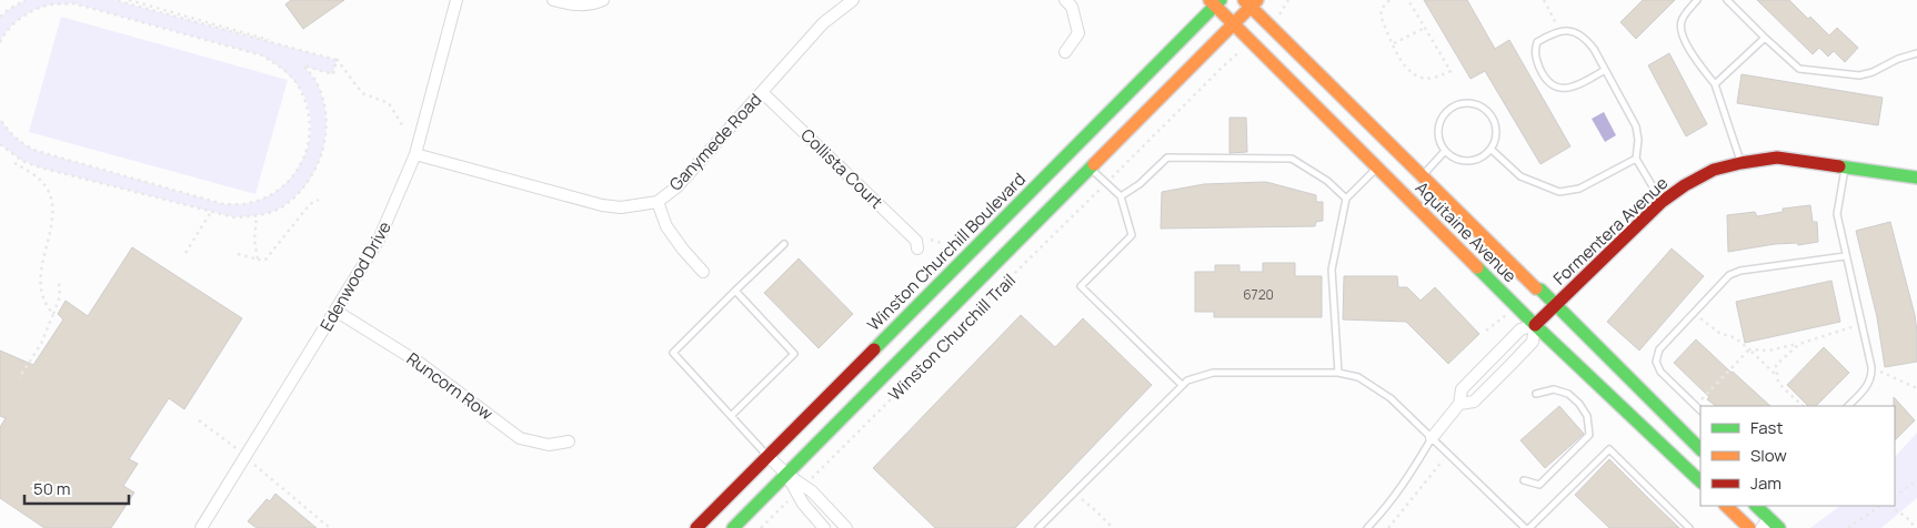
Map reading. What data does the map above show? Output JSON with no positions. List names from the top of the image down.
{
  "streets": {
    "street": [
      "Ganymede Road",
      "Collista Court",
      "Formentera Avenue",
      "Aquitaine Avenue",
      "Winston Churchill Boulevard",
      "Edenwood Drive",
      "Runcorn Row"
    ],
    "path": ["Winston Churchill Trail"]
  },
  "crossings": [
    ["Ganymede Road", "Collista Court"],
    ["Ganymede Road", "Edenwood Drive"],
    ["Formentera Avenue", "Aquitaine Avenue"],
    ["Aquitaine Avenue", "Winston Churchill Boulevard"],
    ["Edenwood Drive", "Runcorn Row"]
  ],
  "house_numbers": ["6720"],
  "legend": ["Fast", "Slow", "Jam"],
  "scale_bar": "50 m"
}
